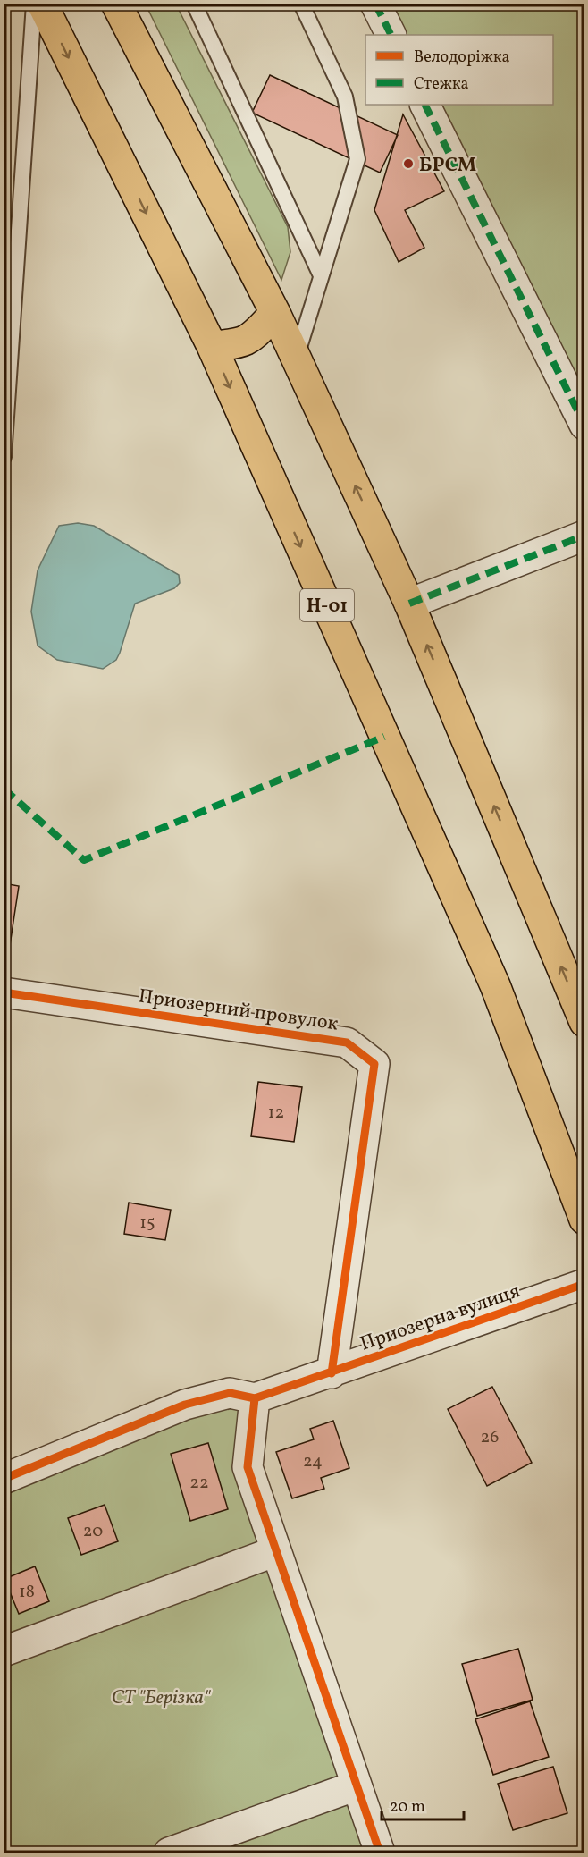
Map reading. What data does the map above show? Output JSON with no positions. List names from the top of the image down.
{
  "streets": {
    "main road": ["Н-01"],
    "street": ["Приозерний провулок", "Приозерна вулиця"]
  },
  "crossings": [
    ["Приозерний провулок", "Приозерна вулиця"]
  ],
  "parks": ["СТ \"Берізка\""],
  "places": ["БРСМ"],
  "house_numbers": [
    "12",
    "15",
    "26",
    "24",
    "22",
    "20",
    "18"
  ],
  "legend": ["Велодоріжка", "Стежка"],
  "scale_bar": "20 m"
}
